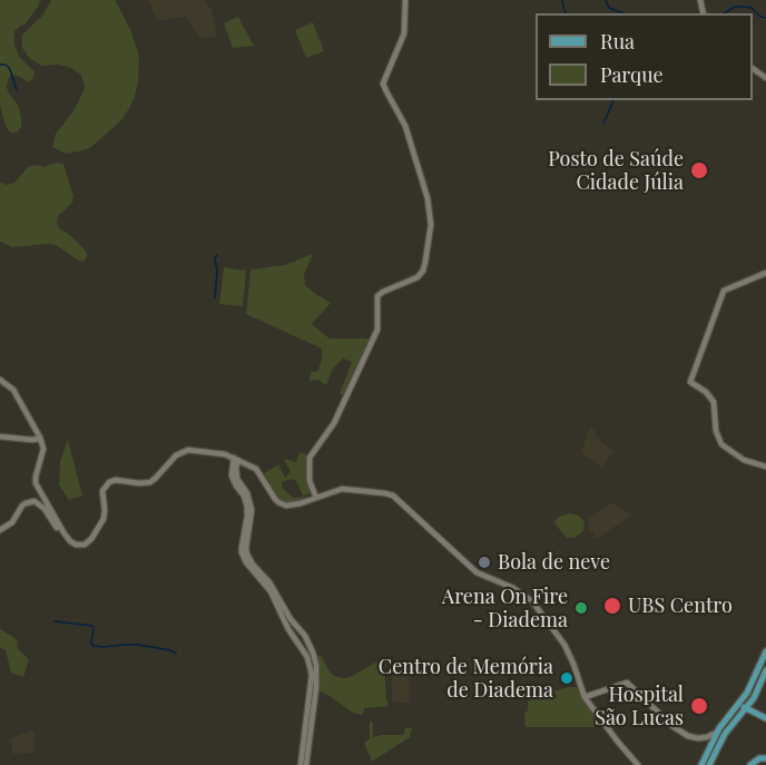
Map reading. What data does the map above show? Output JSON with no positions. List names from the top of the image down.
{
  "places": [
    "Posto de Saúde Cidade Júlia",
    "Bola de neve",
    "UBS Centro",
    "Arena On Fire - Diadema",
    "Centro de Memória de Diadema",
    "Hospital São Lucas"
  ],
  "legend": ["Rua", "Parque"]
}
